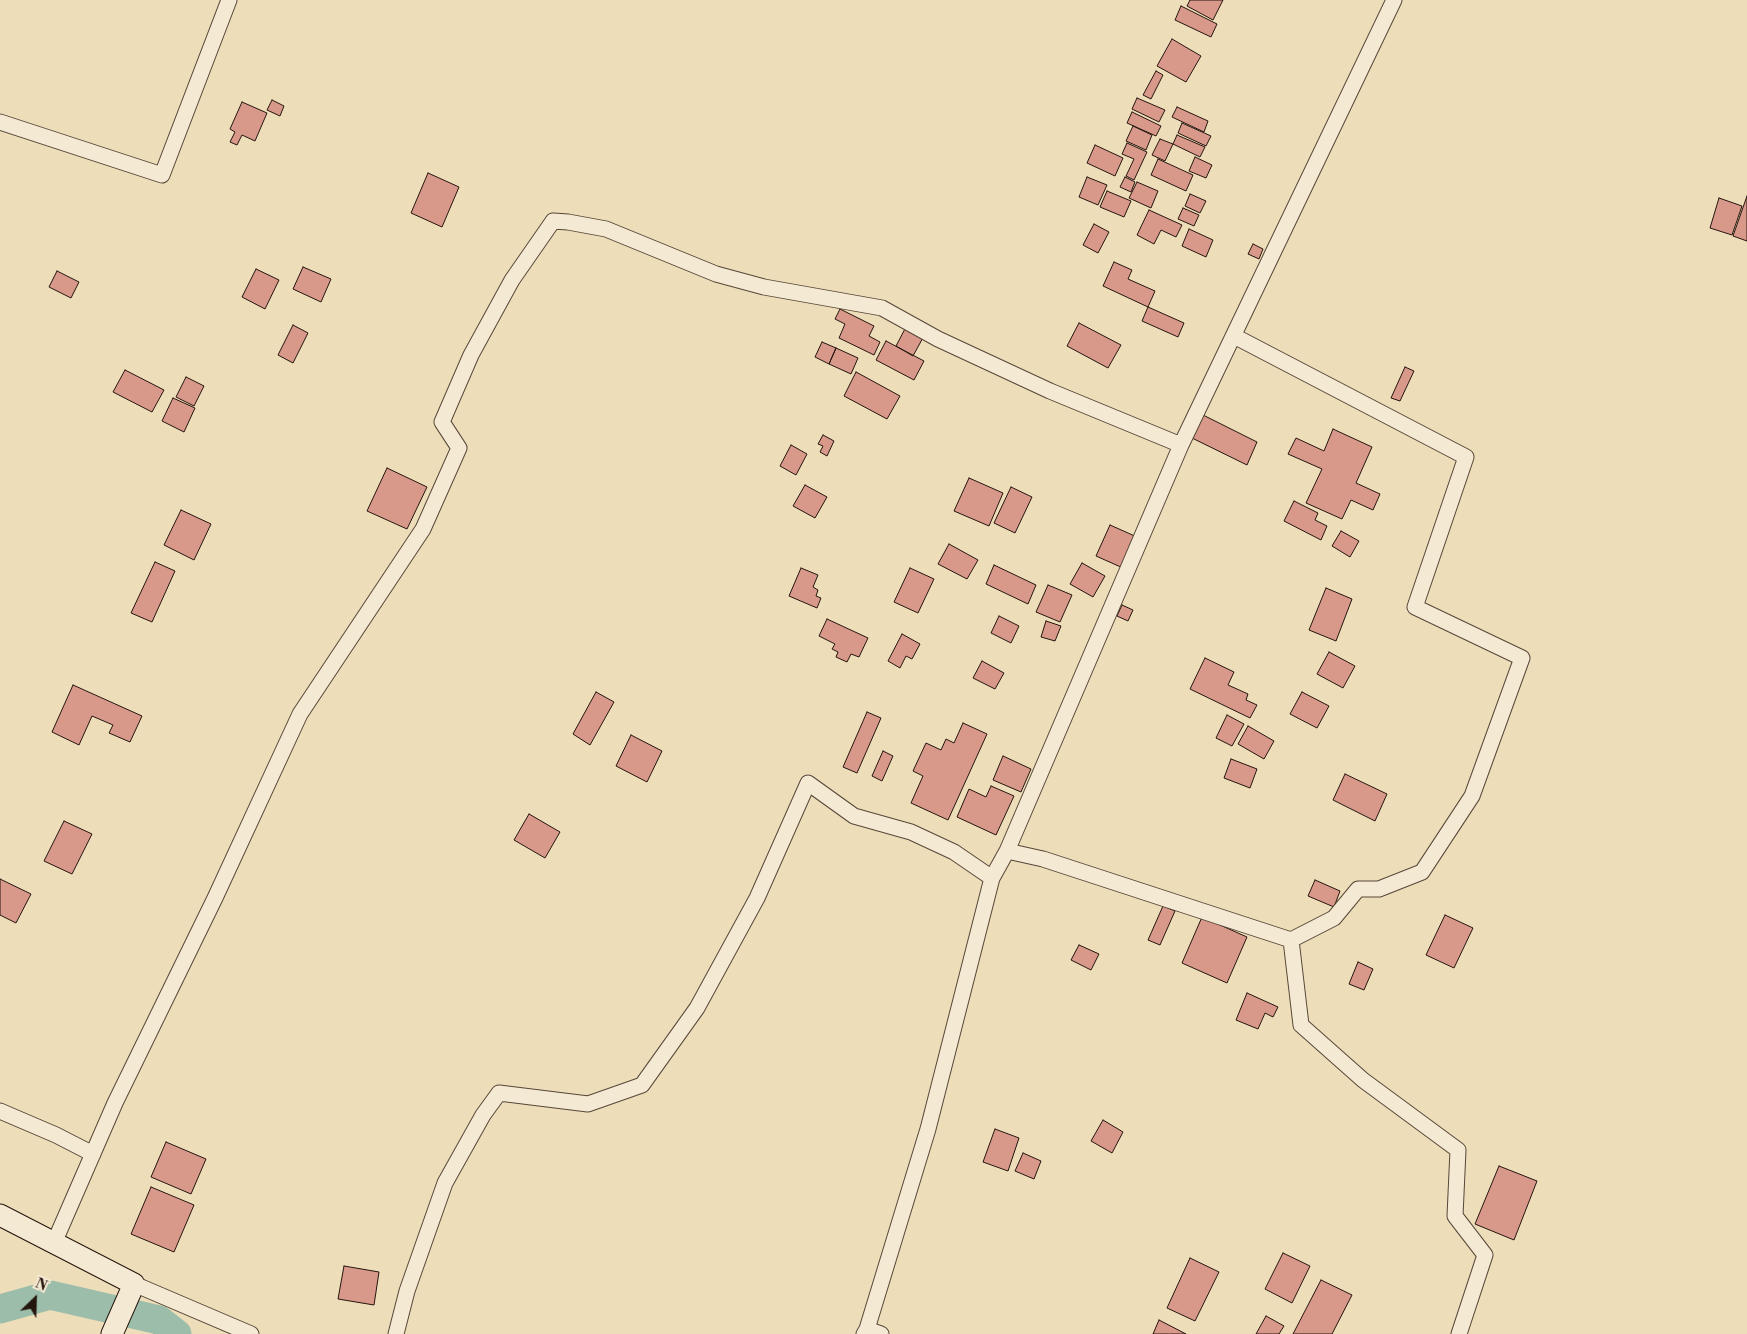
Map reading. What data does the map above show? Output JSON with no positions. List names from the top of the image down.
{
  "north": "top right"
}
